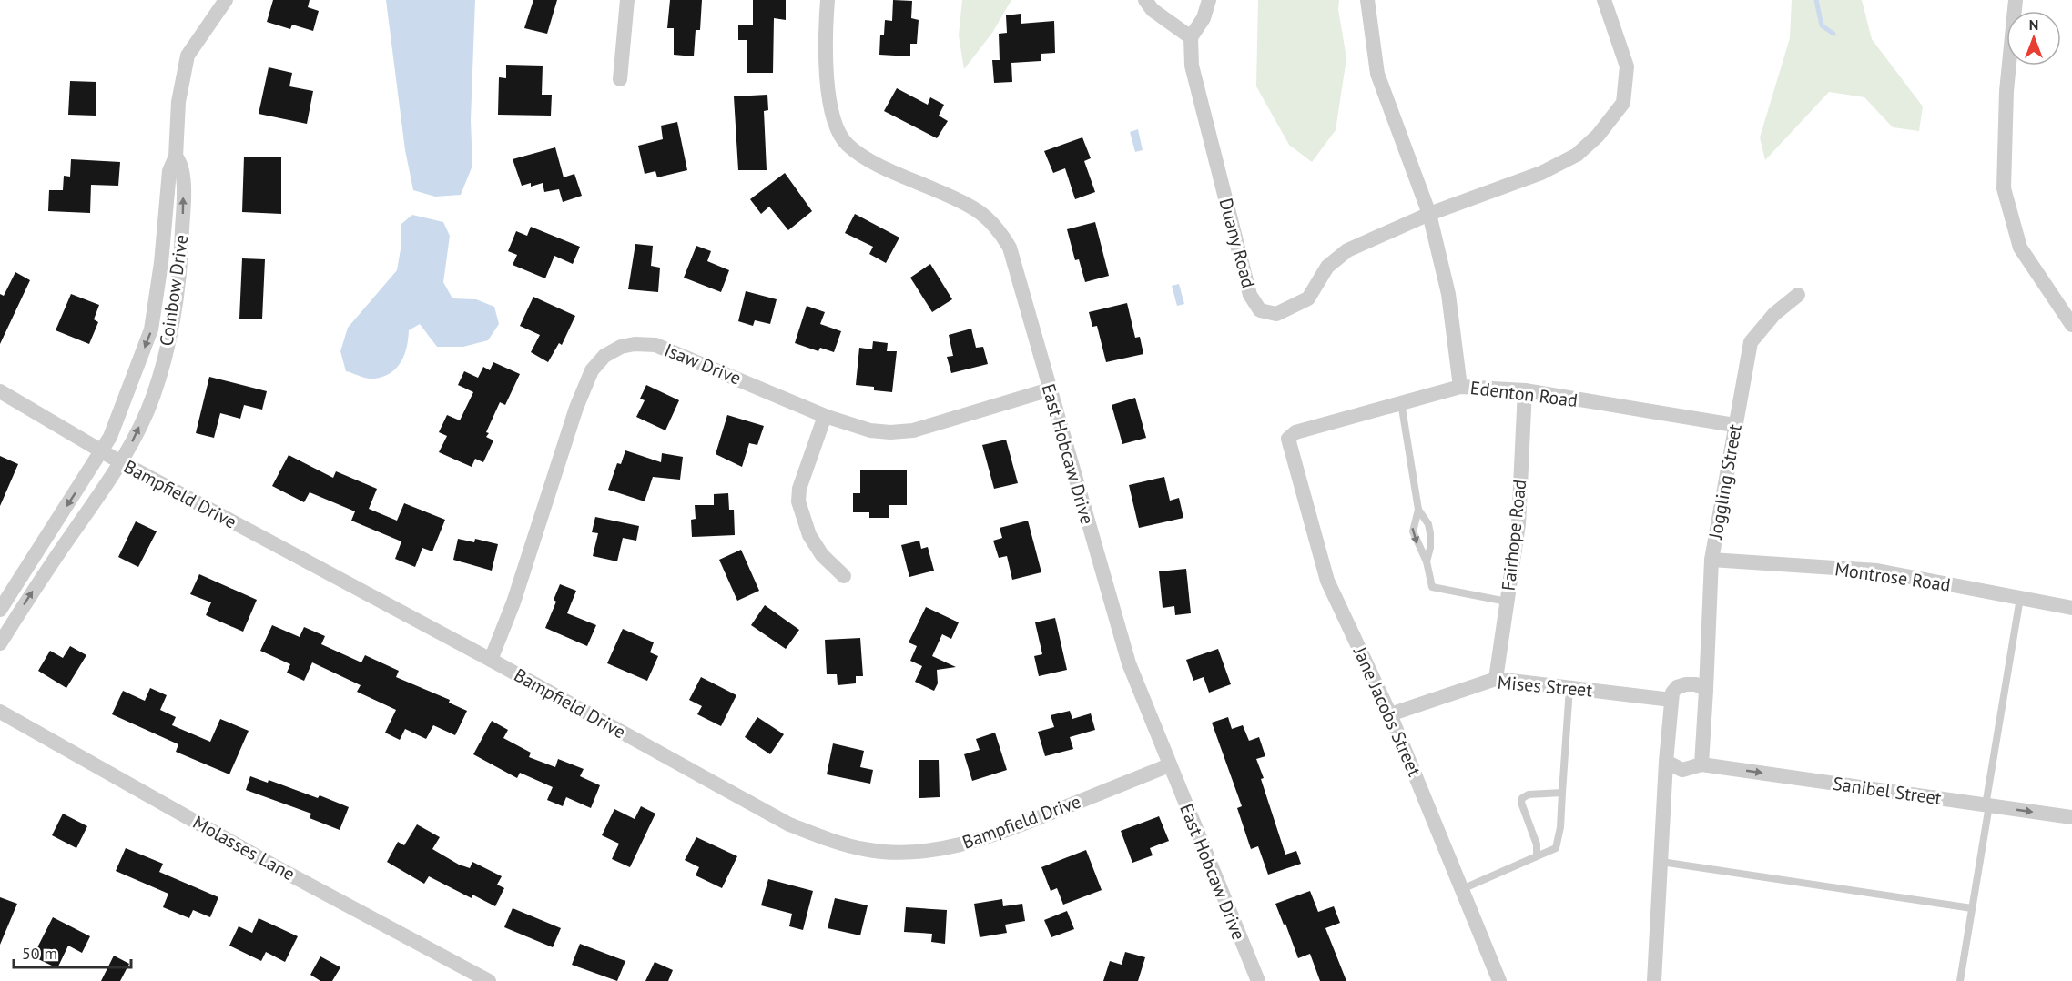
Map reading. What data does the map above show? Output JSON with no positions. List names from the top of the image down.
{
  "streets": {
    "street": [
      "Duany Road",
      "Coinbow Drive",
      "Isaw Drive",
      "Edenton Road",
      "East Hobcaw Drive",
      "Joggling Street",
      "Bampfield Drive",
      "Fairhope Road",
      "Montrose Road",
      "Mises Street",
      "Jane Jacobs Street",
      "Sanibel Street",
      "Molasses Lane"
    ]
  },
  "crossings": [
    ["Coinbow Drive", "Bampfield Drive"],
    ["Isaw Drive", "East Hobcaw Drive"],
    ["Isaw Drive", "Bampfield Drive"],
    ["Edenton Road", "Joggling Street"],
    ["Edenton Road", "Fairhope Road"],
    ["Edenton Road", "Jane Jacobs Street"],
    ["East Hobcaw Drive", "Bampfield Drive"],
    ["Joggling Street", "Montrose Road"],
    ["Joggling Street", "Sanibel Street"],
    ["Fairhope Road", "Mises Street"],
    ["Mises Street", "Jane Jacobs Street"]
  ],
  "one_way": ["Sanibel Street"],
  "scale_bar": "50 m",
  "north": "top"
}
